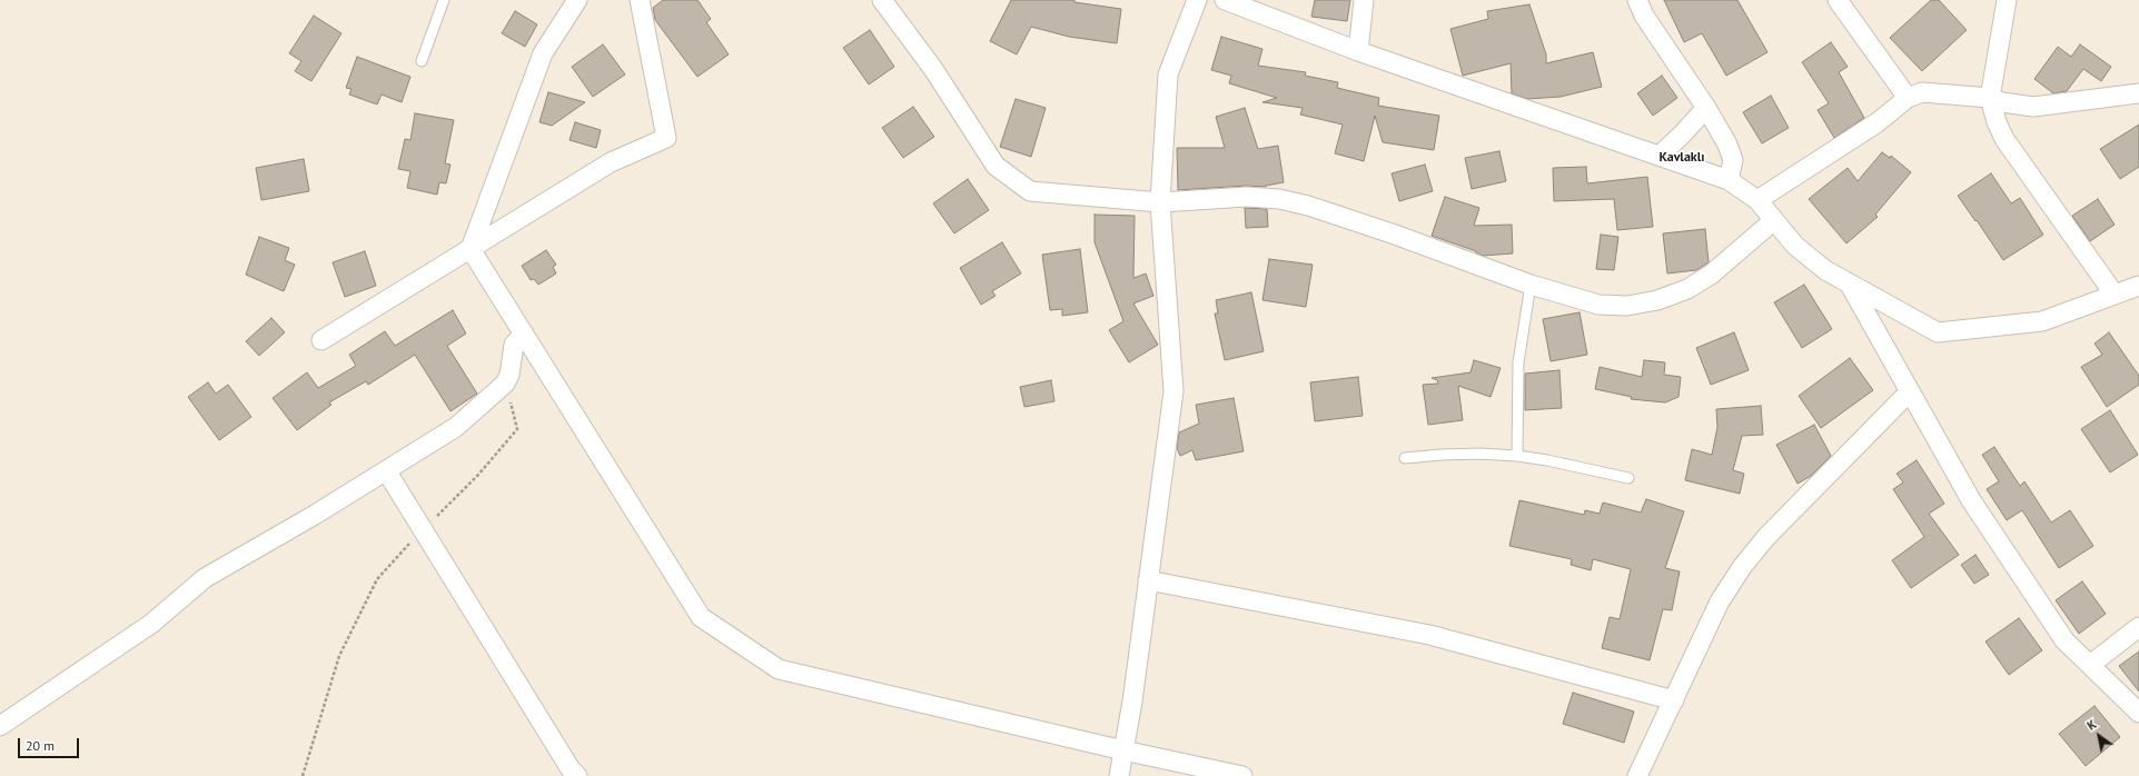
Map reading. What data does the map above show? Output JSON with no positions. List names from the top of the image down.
{
  "districts": ["Kavlaklı"],
  "scale_bar": "20 m",
  "north": "top left"
}
